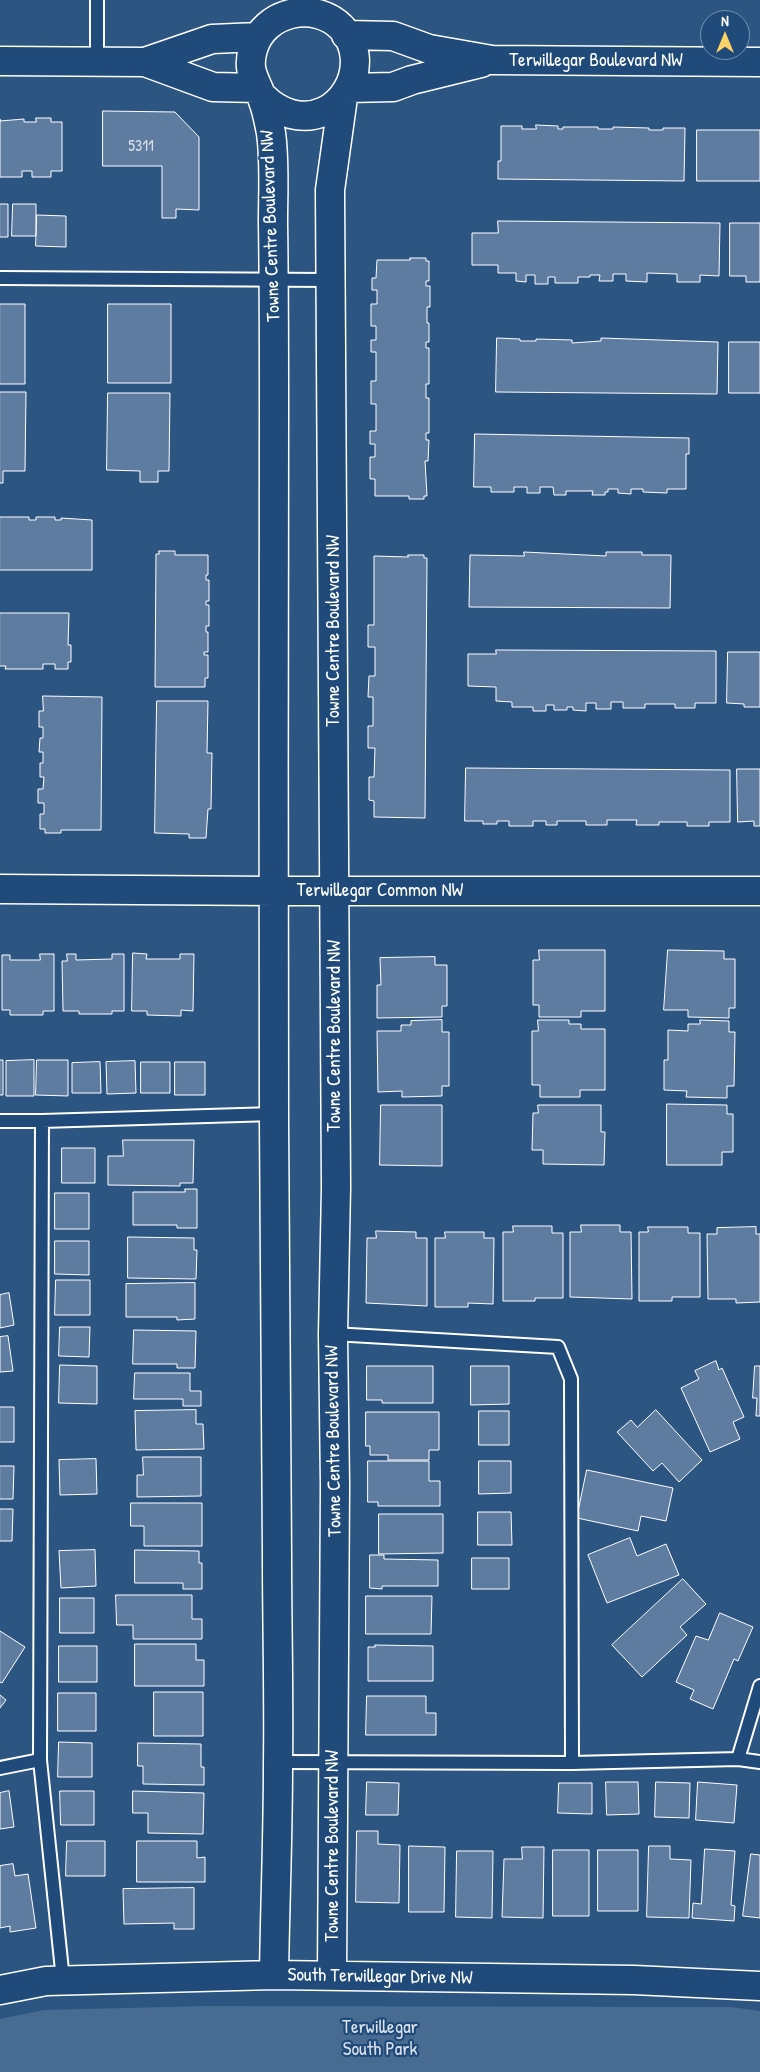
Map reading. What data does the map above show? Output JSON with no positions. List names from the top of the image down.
{
  "streets": {
    "street": [
      "Terwillegar Boulevard NW",
      "Towne Centre Boulevard NW",
      "Terwillegar Common NW",
      "South Terwillegar Drive NW"
    ]
  },
  "crossings": [
    ["Terwillegar Boulevard NW", "Towne Centre Boulevard NW"],
    ["Towne Centre Boulevard NW", "Terwillegar Common NW"],
    ["Towne Centre Boulevard NW", "South Terwillegar Drive NW"]
  ],
  "parks": ["Terwillegar South Park"],
  "house_numbers": ["5311"],
  "north": "top"
}
